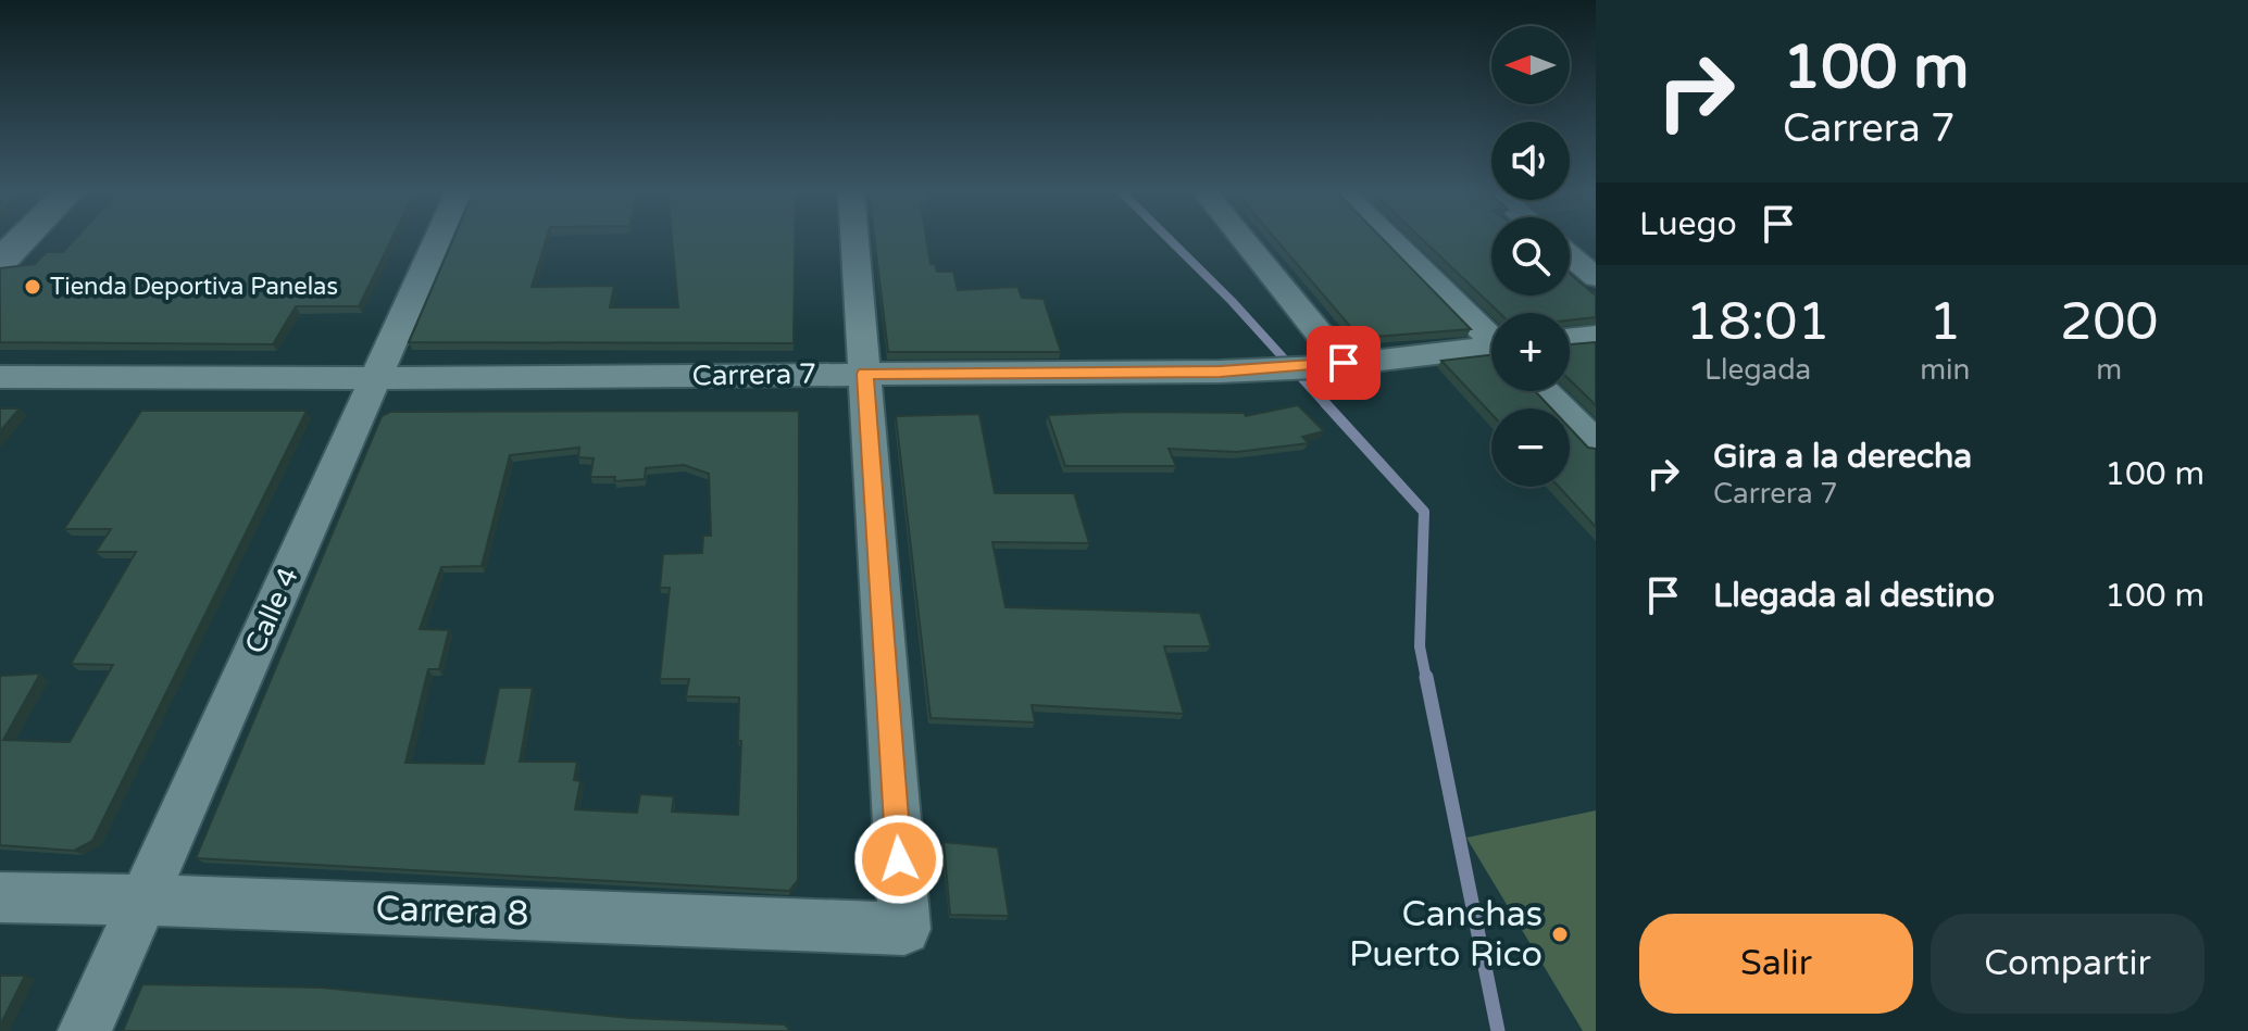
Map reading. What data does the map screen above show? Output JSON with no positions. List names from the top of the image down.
{
  "streets": {
    "street": ["Carrera 7", "Calle 4", "Carrera 8"]
  },
  "crossings": [
    ["Carrera 7", "Calle 4"],
    ["Carrera 7", "Carrera 8"],
    ["Calle 4", "Carrera 8"]
  ],
  "places": ["Tienda Deportiva Panelas", "Canchas Puerto Rico"],
  "north": "left",
  "page": {
    "turn": ["100 m", "Carrera 7"],
    "map_buttons": ["+", "−"],
    "then": "Luego",
    "eta": [
      "18:01",
      "Llegada",
      "1",
      "min",
      "200",
      "m"
    ],
    "list": [
      {
        "name": "Gira a la derecha",
        "note": "Carrera 7",
        "value": "100 m"
      },
      {
        "name": "Llegada al destino",
        "value": "100 m"
      }
    ],
    "buttons": ["Salir", "Compartir"]
  }
}
